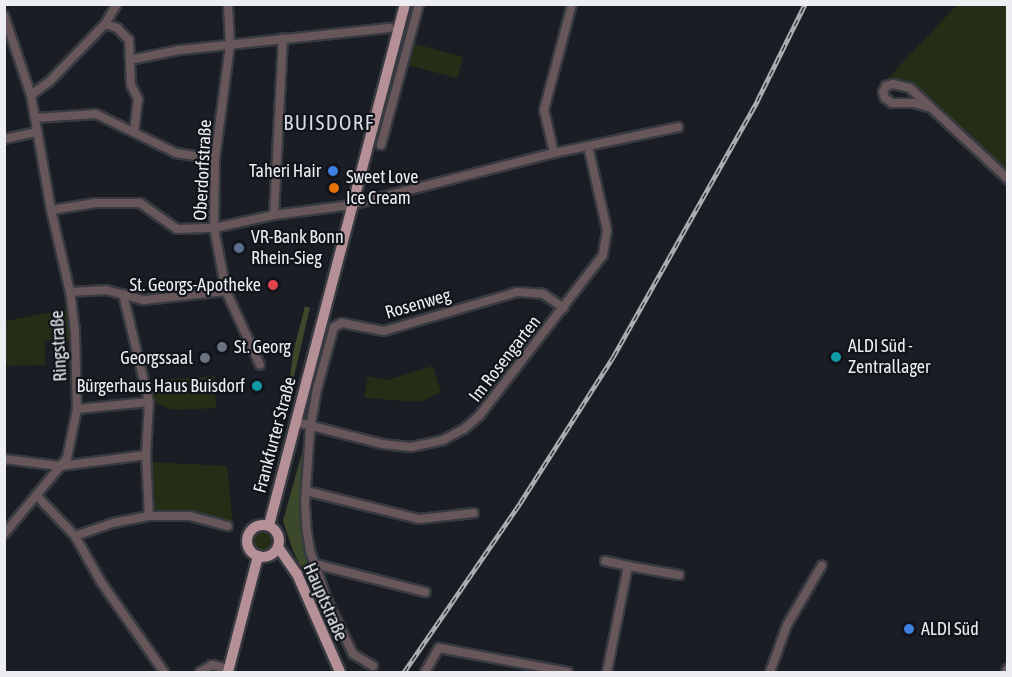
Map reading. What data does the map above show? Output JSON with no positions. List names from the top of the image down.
{
  "streets": {
    "main road": ["Frankfurter Straße", "Hauptstraße"],
    "street": [
      "Oberdorfstraße",
      "Rosenweg",
      "Ringstraße",
      "Im Rosengarten"
    ]
  },
  "crossings": [
    ["Rosenweg", "Im Rosengarten"],
    ["Im Rosengarten", "Frankfurter Straße"],
    ["Frankfurter Straße", "Hauptstraße"]
  ],
  "districts": ["BUISDORF"],
  "places": [
    "Taheri Hair",
    "Sweet Love Ice Cream",
    "VR-Bank Bonn Rhein-Sieg",
    "St. Georgs-Apotheke",
    "St. Georg",
    "ALDI Süd - Zentrallager",
    "Georgssaal",
    "Bürgerhaus Haus Buisdorf",
    "ALDI Süd"
  ]
}
